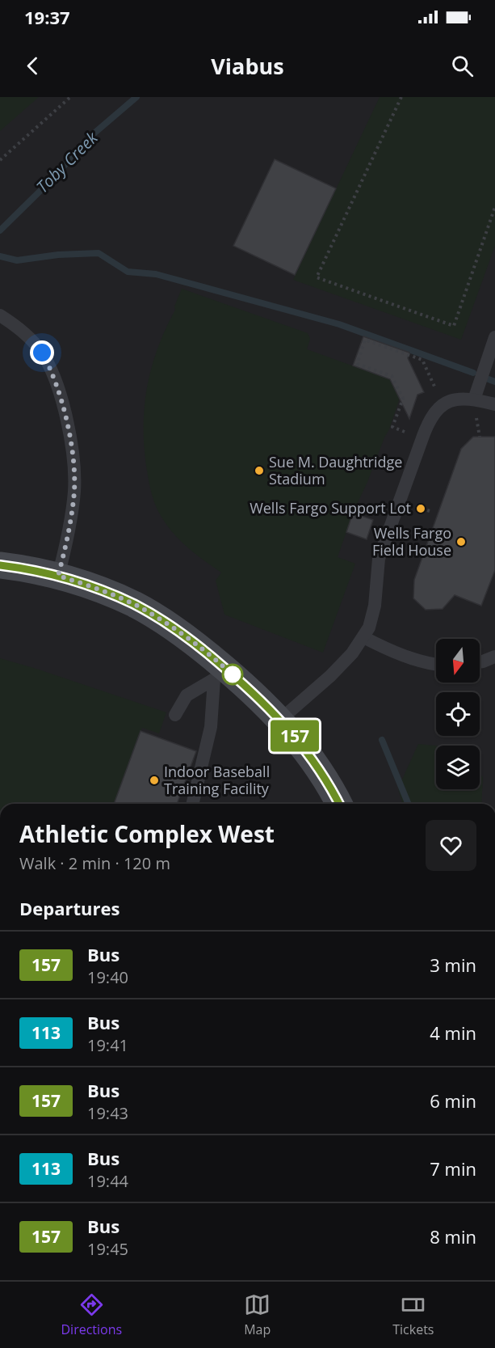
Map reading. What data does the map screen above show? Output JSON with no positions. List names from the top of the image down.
{
  "water": ["Toby Creek"],
  "places": [
    "Sue M. Daughtridge Stadium",
    "Wells Fargo Support Lot",
    "Wells Fargo Field House",
    "Indoor Baseball Training Facility"
  ],
  "lines": ["bus line 157"],
  "north": "bottom",
  "page": {
    "status": "19:37",
    "header": "Viabus",
    "on_map": "157",
    "heading": [
      ["Athletic Complex West", "Walk · 2 min · 120 m"],
      "Departures"
    ],
    "list": [
      {
        "mark": "157",
        "name": "Bus",
        "note": "19:40",
        "value": "3 min"
      },
      {
        "mark": "113",
        "name": "Bus",
        "note": "19:41",
        "value": "4 min"
      },
      {
        "mark": "157",
        "name": "Bus",
        "note": "19:43",
        "value": "6 min"
      },
      {
        "mark": "113",
        "name": "Bus",
        "note": "19:44",
        "value": "7 min"
      },
      {
        "mark": "157",
        "name": "Bus",
        "note": "19:45",
        "value": "8 min"
      }
    ],
    "tabs": ["Directions", "Map", "Tickets"]
  }
}
